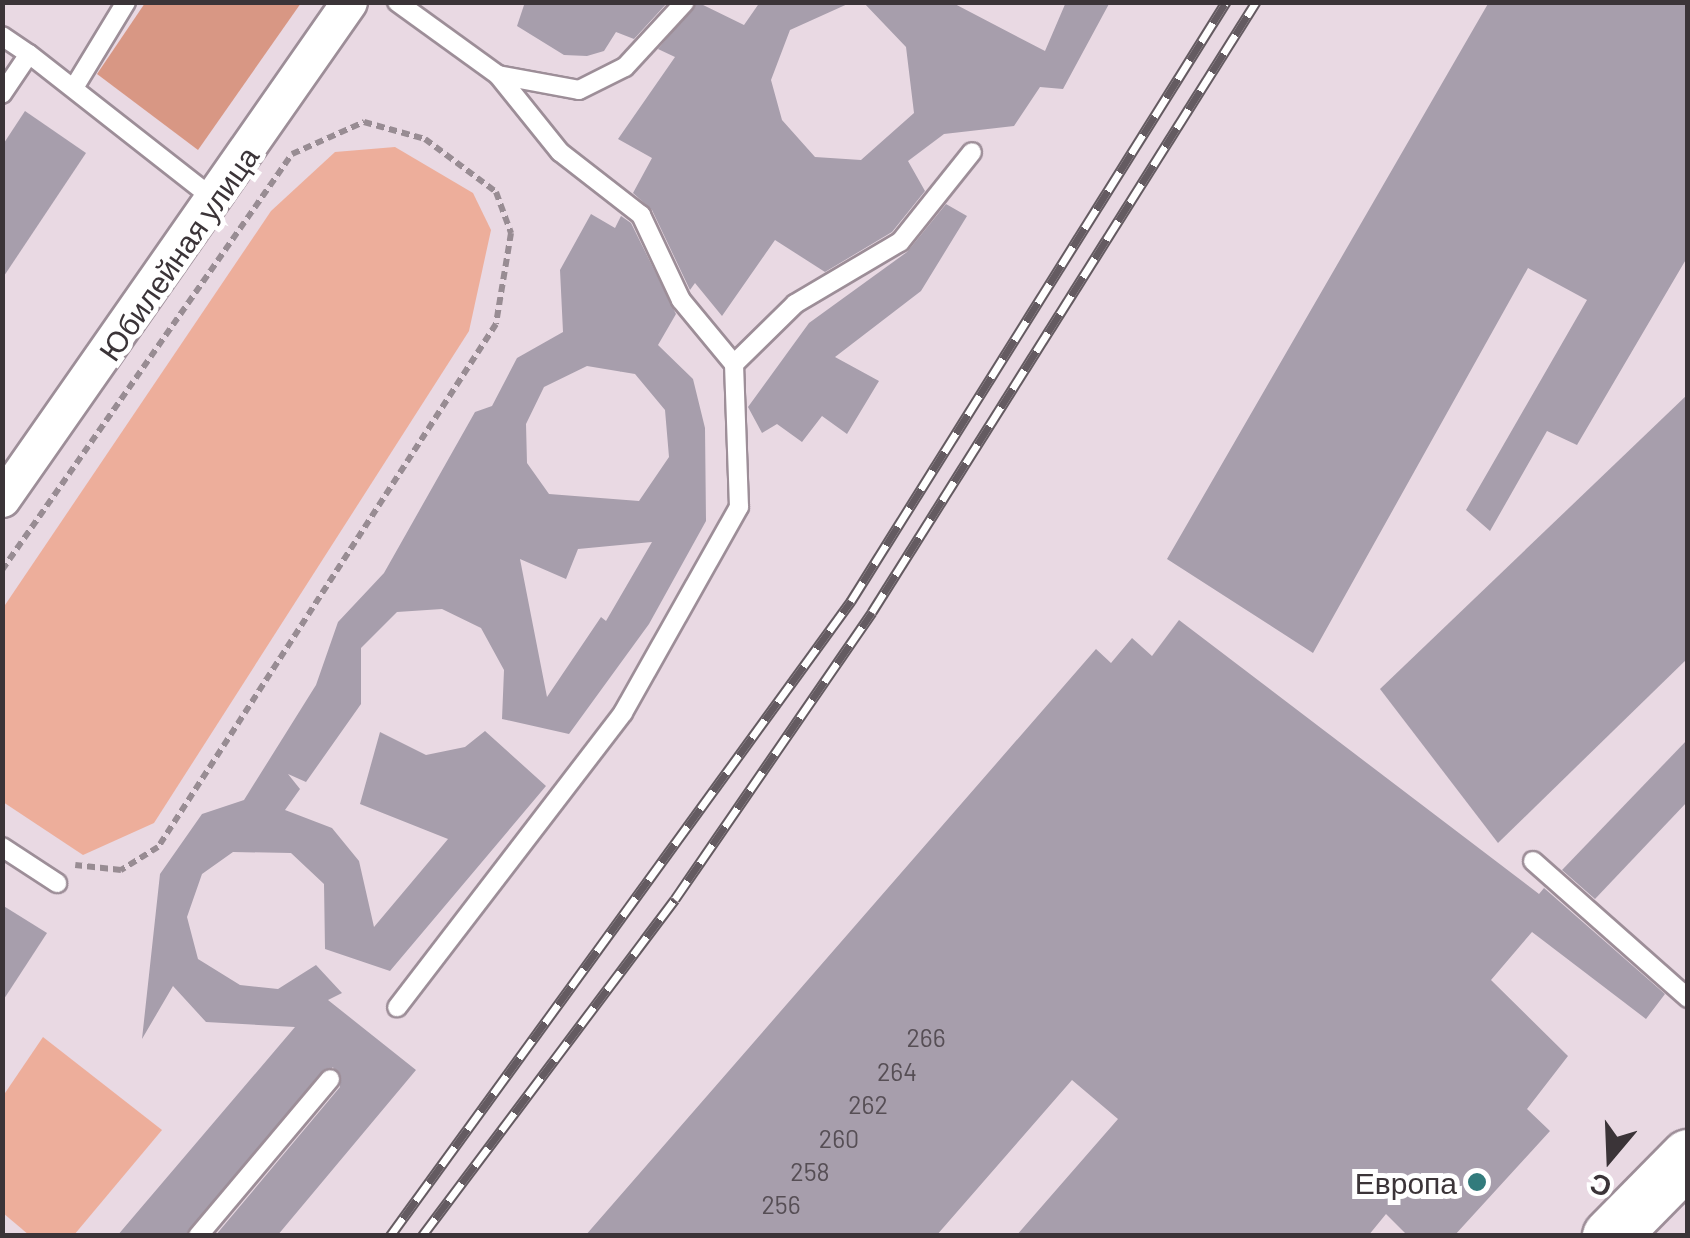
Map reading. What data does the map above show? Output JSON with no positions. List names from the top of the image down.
{
  "streets": {
    "street": ["Юбилейная улица"]
  },
  "places": ["Европа"],
  "house_numbers": [
    "266",
    "264",
    "262",
    "260",
    "258",
    "256"
  ],
  "north": "bottom"
}
